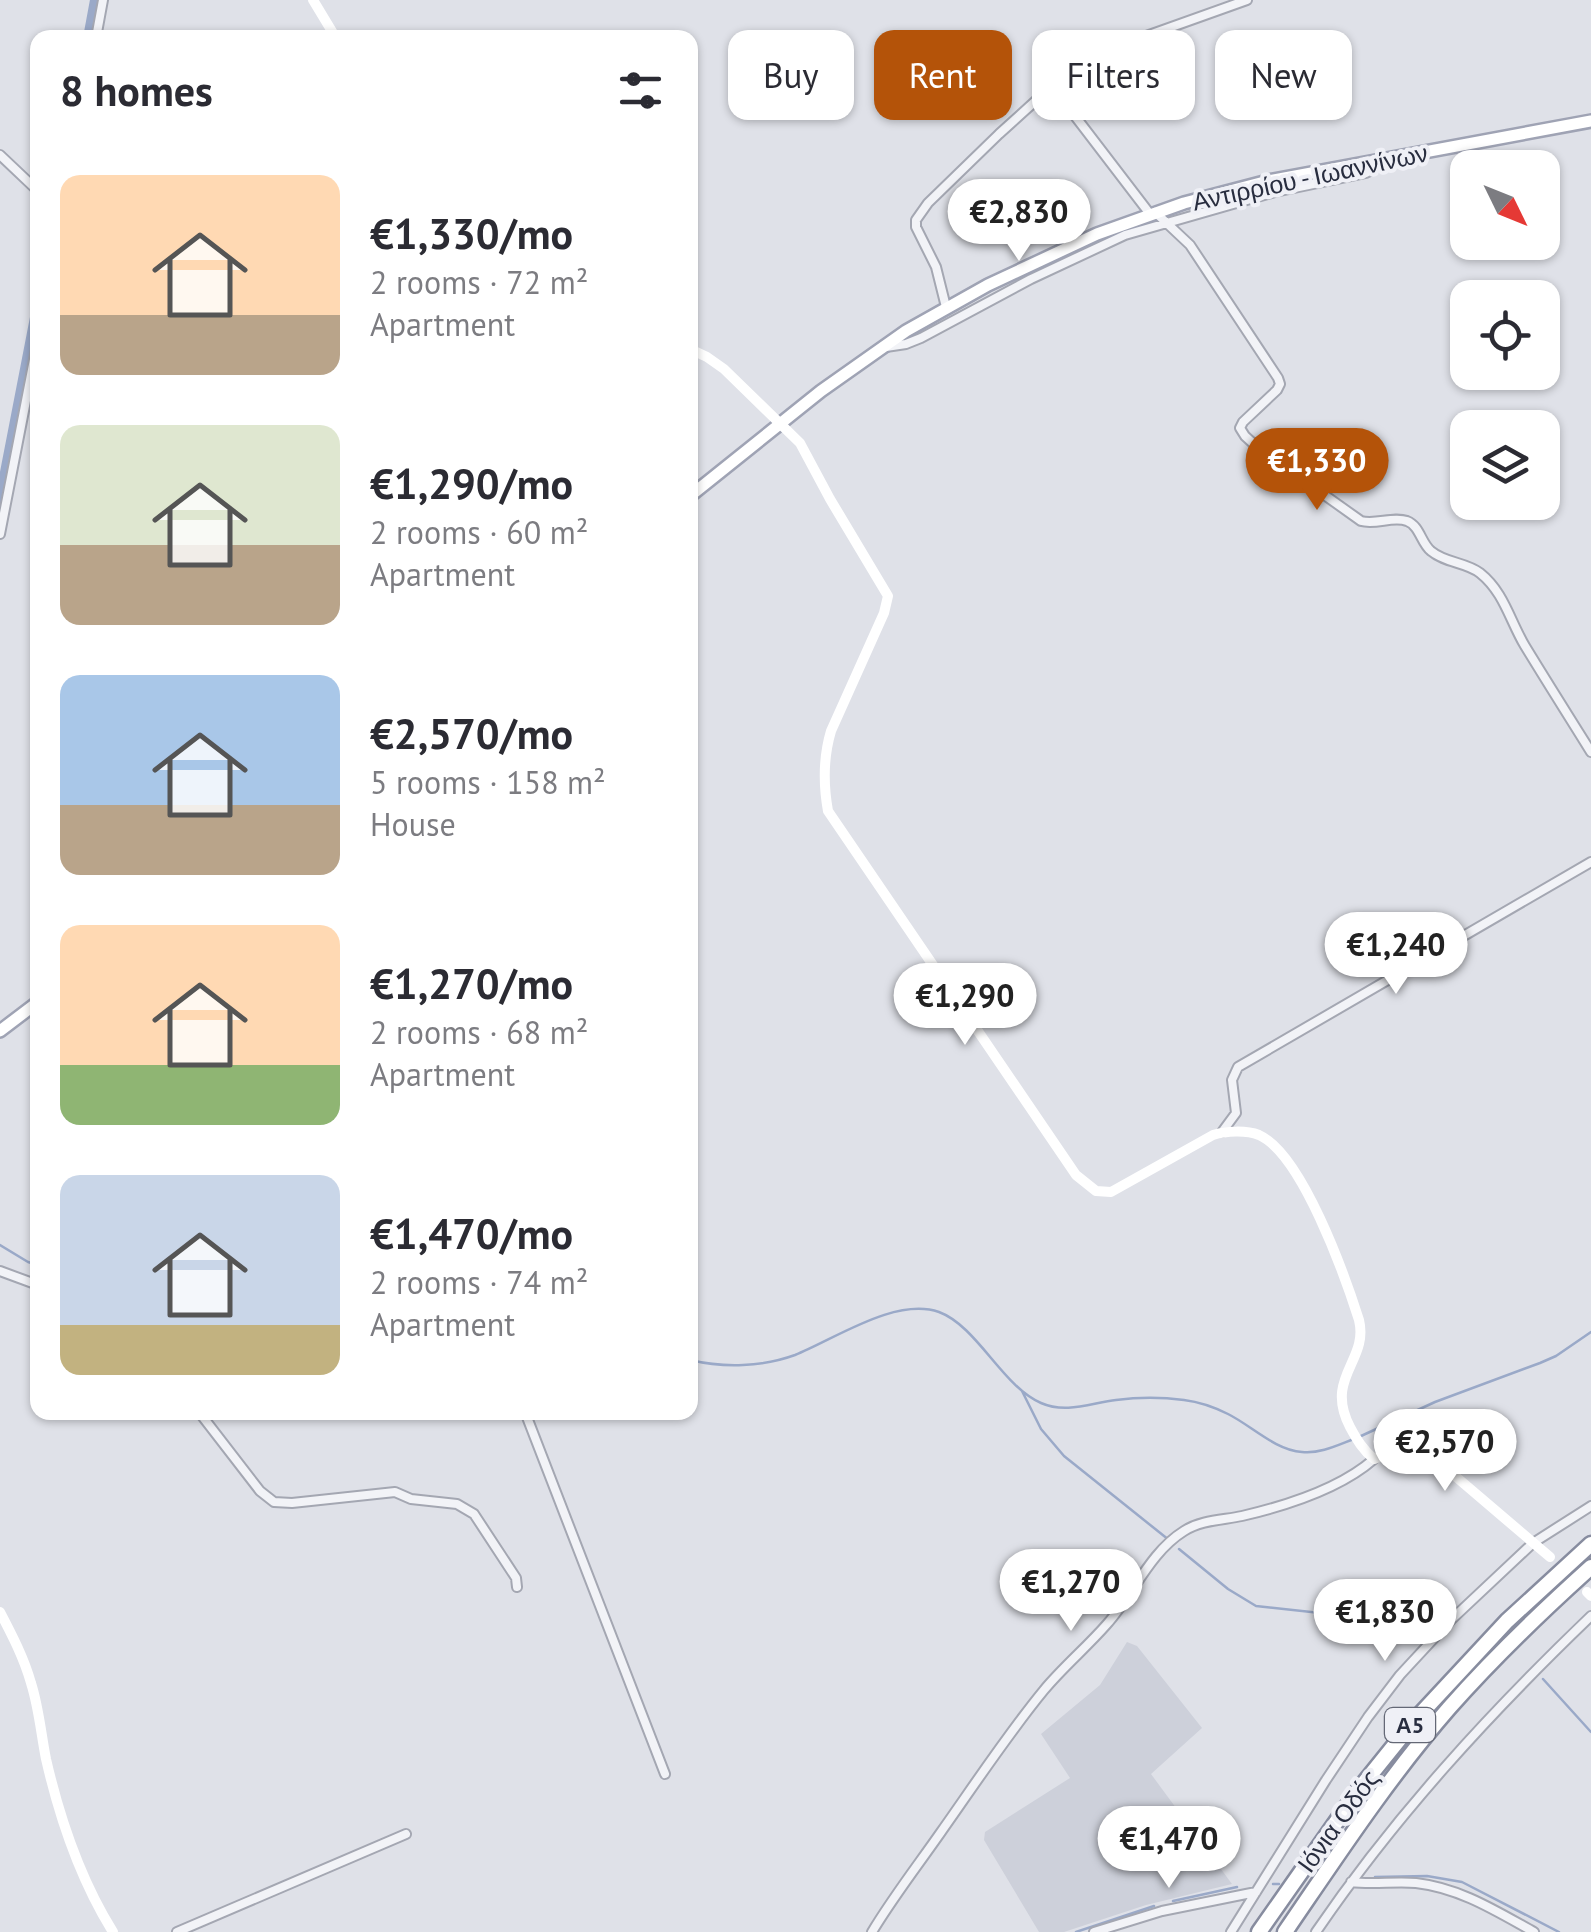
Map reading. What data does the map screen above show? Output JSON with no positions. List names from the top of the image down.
{
  "streets": {
    "highway": ["Α5", "Ιόνια Οδός"],
    "main road": ["Αντιρρίου - Ιωαννίνων"]
  },
  "north": "bottom right",
  "page": {
    "chip": [
      "Buy",
      "Rent",
      "Filters",
      "New"
    ],
    "heading": "8 homes",
    "list": [
      {
        "name": "€1,330/mo",
        "note": "2 rooms · 72 m² · Apartment"
      },
      {
        "name": "€1,290/mo",
        "note": "2 rooms · 60 m² · Apartment"
      },
      {
        "name": "€2,570/mo",
        "note": "5 rooms · 158 m² · House"
      },
      {
        "name": "€1,270/mo",
        "note": "2 rooms · 68 m² · Apartment"
      },
      {
        "name": "€1,470/mo",
        "note": "2 rooms · 74 m² · Apartment"
      }
    ],
    "price": [
      "€2,830",
      "€1,330",
      "€1,240",
      "€1,290",
      "€2,570",
      "€1,270",
      "€1,830",
      "€1,470"
    ]
  }
}
